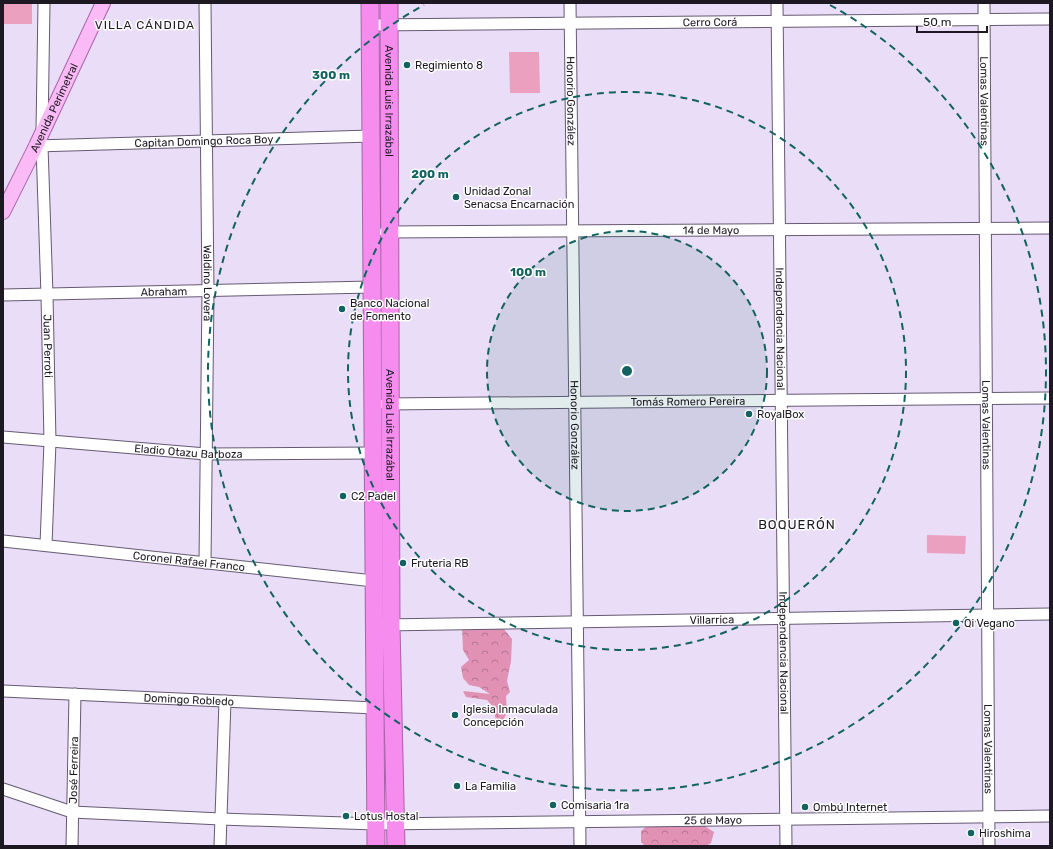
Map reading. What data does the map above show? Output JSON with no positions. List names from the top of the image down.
{
  "streets": {
    "highway": ["Avenida Luis Irrazábal"],
    "main road": ["Avenida Perimetral"],
    "street": [
      "Cerro Corá",
      "Honorio González",
      "Lomas Valentinas",
      "Capitan Domingo Roca Boy",
      "14 de Mayo",
      "Waldino Lovera",
      "Abraham",
      "Independencia Nacional",
      "Juan Perroti",
      "Tomás Romero Pereira",
      "Eladio Otazu Barboza",
      "Coronel Rafael Franco",
      "Villarrica",
      "Domingo Robledo",
      "José Ferreira",
      "25 de Mayo"
    ]
  },
  "crossings": [
    ["Cerro Corá", "Avenida Luis Irrazábal"],
    ["Cerro Corá", "Honorio González"],
    ["Cerro Corá", "Lomas Valentinas"],
    ["Cerro Corá", "Independencia Nacional"],
    ["Avenida Luis Irrazábal", "14 de Mayo"],
    ["Avenida Luis Irrazábal", "Tomás Romero Pereira"],
    ["Avenida Luis Irrazábal", "Villarrica"],
    ["Avenida Luis Irrazábal", "25 de Mayo"],
    ["Honorio González", "14 de Mayo"],
    ["Honorio González", "Tomás Romero Pereira"],
    ["Honorio González", "Villarrica"],
    ["Honorio González", "25 de Mayo"],
    ["Lomas Valentinas", "14 de Mayo"],
    ["Lomas Valentinas", "Tomás Romero Pereira"],
    ["Lomas Valentinas", "Villarrica"],
    ["Lomas Valentinas", "25 de Mayo"],
    ["Avenida Perimetral", "Capitan Domingo Roca Boy"],
    ["Avenida Perimetral", "Juan Perroti"],
    ["Capitan Domingo Roca Boy", "Waldino Lovera"],
    ["Capitan Domingo Roca Boy", "Juan Perroti"],
    ["14 de Mayo", "Independencia Nacional"],
    ["Waldino Lovera", "Abraham"],
    ["Waldino Lovera", "Eladio Otazu Barboza"],
    ["Waldino Lovera", "Coronel Rafael Franco"],
    ["Abraham", "Juan Perroti"],
    ["Independencia Nacional", "Tomás Romero Pereira"],
    ["Independencia Nacional", "Villarrica"],
    ["Independencia Nacional", "25 de Mayo"],
    ["Juan Perroti", "Eladio Otazu Barboza"],
    ["Juan Perroti", "Coronel Rafael Franco"],
    ["Domingo Robledo", "José Ferreira"],
    ["José Ferreira", "25 de Mayo"]
  ],
  "districts": ["VILLA CÁNDIDA", "BOQUERÓN"],
  "places": [
    "Regimiento 8",
    "Unidad Zonal Senacsa Encarnación",
    "Banco Nacional de Fomento",
    "RoyalBox",
    "C2 Padel",
    "Fruteria RB",
    "Qi Vegano",
    "Iglesia Inmaculada Concepción",
    "La Familia",
    "Comisaria 1ra",
    "Ombú Internet",
    "Lotus Hostal",
    "Hiroshima"
  ],
  "scale_bar": "50 m",
  "rings": ["300 m", "200 m", "100 m"]
}
